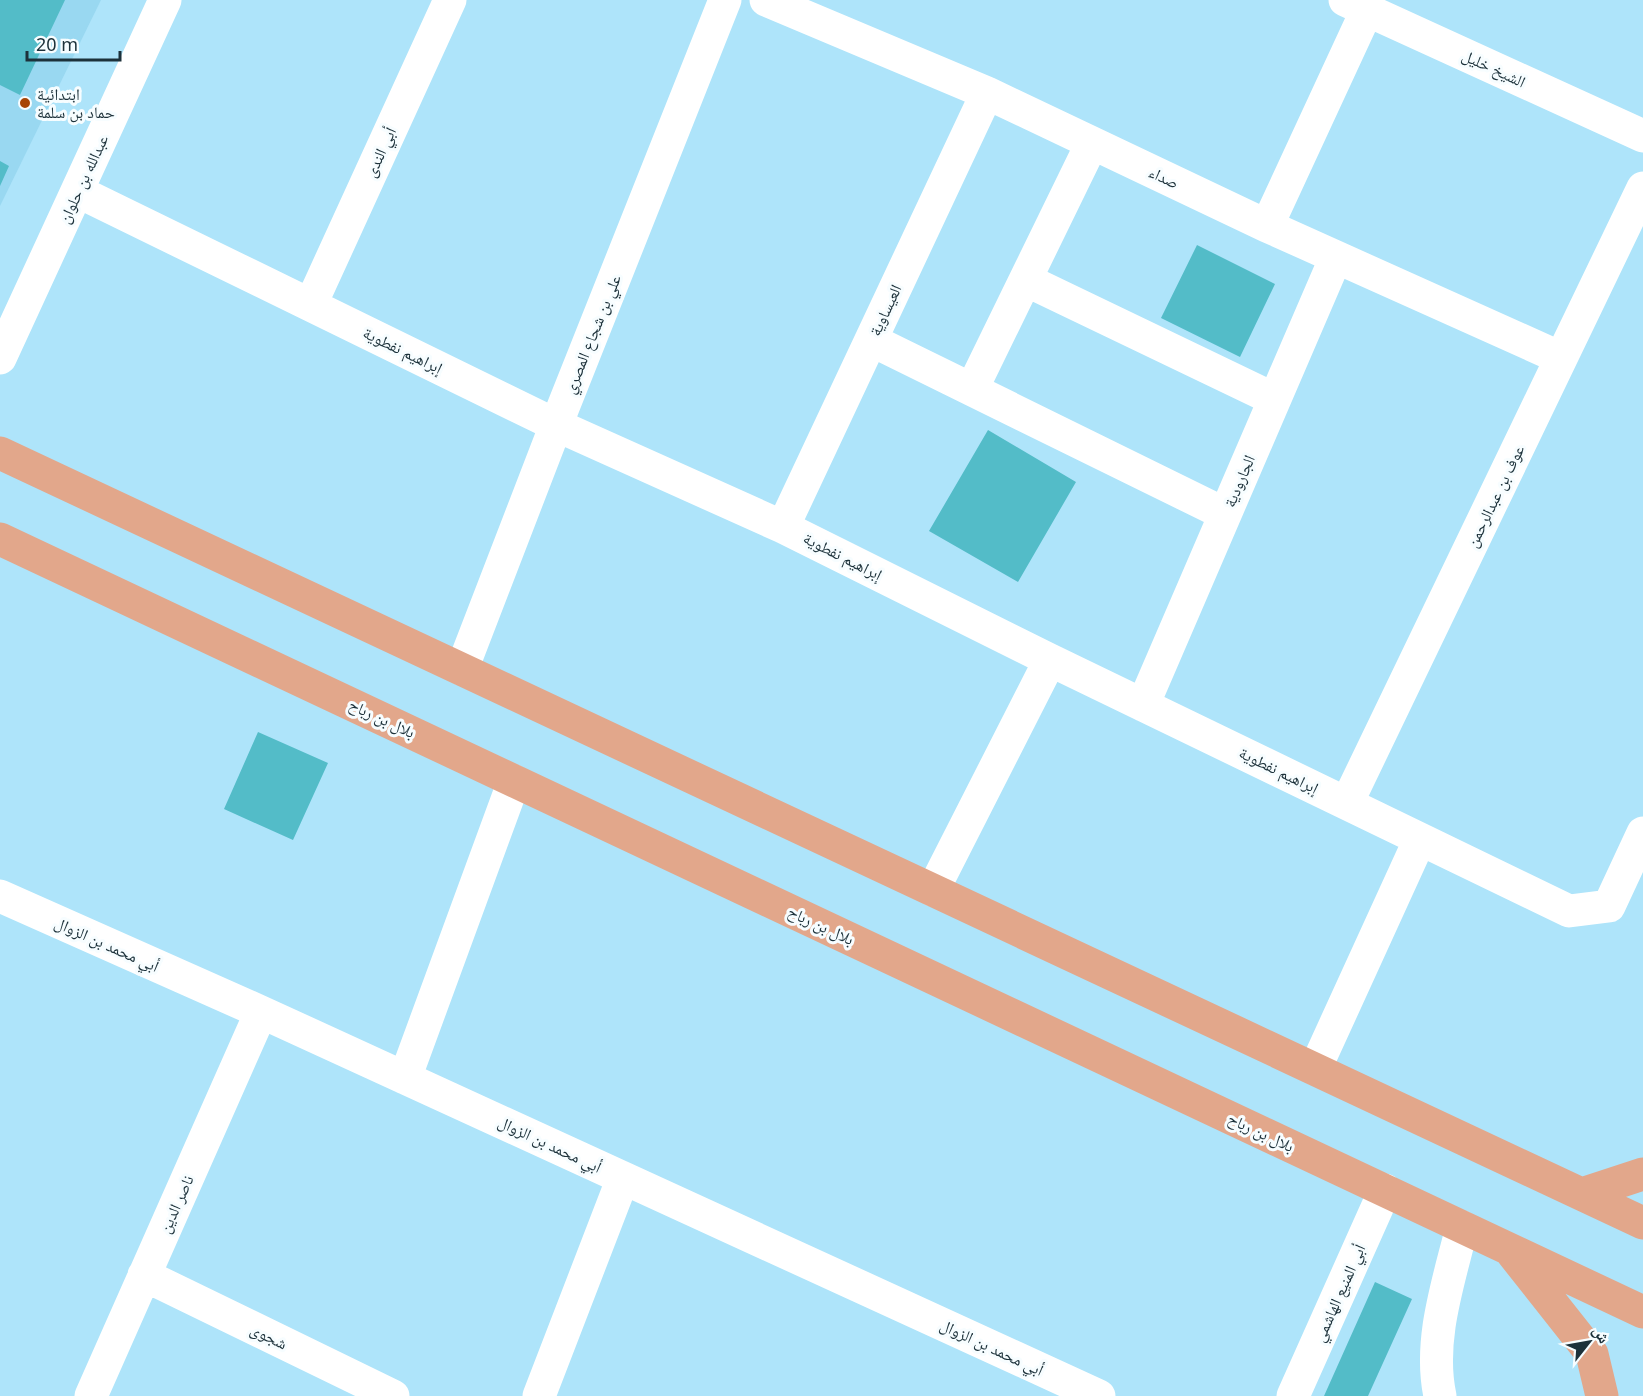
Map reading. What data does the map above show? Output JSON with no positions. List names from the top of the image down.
{
  "streets": {
    "main road": ["بلال بن رباح"],
    "street": [
      "الشيخ خليل",
      "أبي الندى",
      "صداء",
      "عبدالله بن حلوان",
      "العيساوية",
      "علي بن شجاع المصري",
      "إبراهيم نفطوية",
      "الجارودية",
      "عوف بن عبدالرحمن",
      "أبي محمد بن الزوال",
      "ناصر الدين",
      "أبي المنيع الهاشمي",
      "شجوى"
    ]
  },
  "crossings": [
    ["أبي الندى", "إبراهيم نفطوية"],
    ["صداء", "العيساوية"],
    ["صداء", "الجارودية"],
    ["صداء", "عوف بن عبدالرحمن"],
    ["عبدالله بن حلوان", "إبراهيم نفطوية"],
    ["العيساوية", "إبراهيم نفطوية"],
    ["علي بن شجاع المصري", "إبراهيم نفطوية"],
    ["إبراهيم نفطوية", "الجارودية"],
    ["إبراهيم نفطوية", "عوف بن عبدالرحمن"],
    ["بلال بن رباح", "أبي المنيع الهاشمي"],
    ["أبي محمد بن الزوال", "ناصر الدين"],
    ["ناصر الدين", "شجوى"]
  ],
  "places": ["ابتدائية حماد بن سلمة"],
  "scale_bar": "20 m",
  "north": "top right"
}
